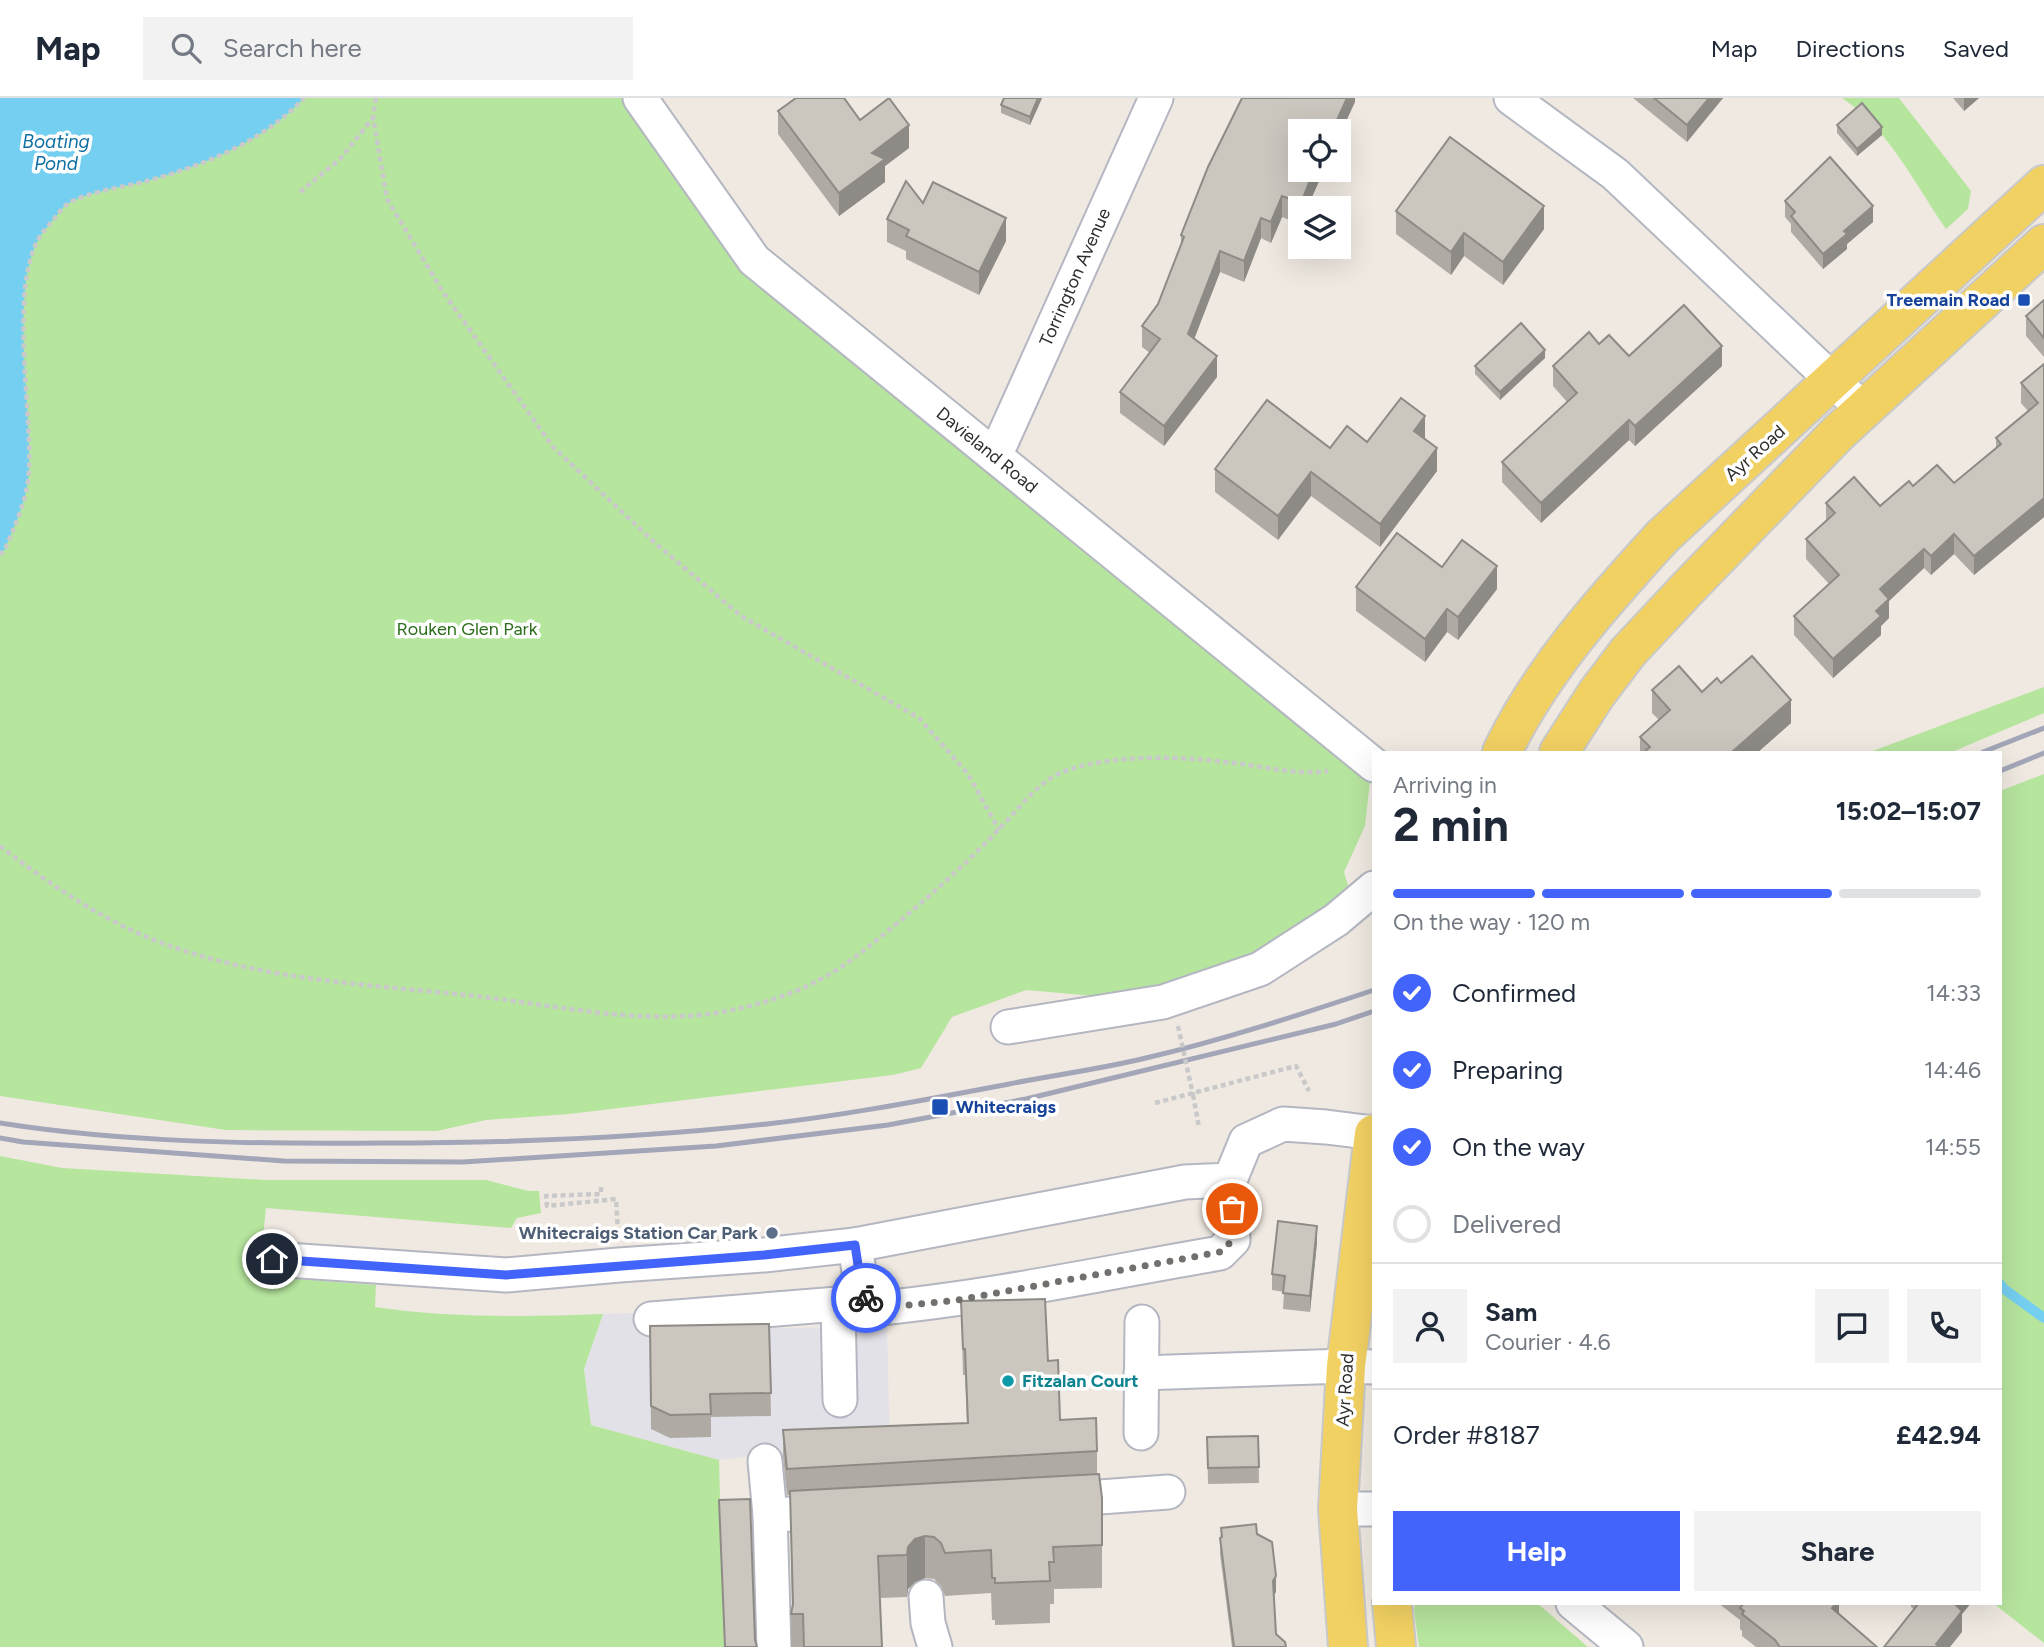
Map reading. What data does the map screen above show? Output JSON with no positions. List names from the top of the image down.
{
  "streets": {
    "main road": ["Ayr Road"],
    "street": ["Torrington Avenue", "Davieland Road"]
  },
  "crossings": [
    ["Torrington Avenue", "Davieland Road"]
  ],
  "water": ["Boating Pond"],
  "parks": ["Rouken Glen Park"],
  "places": {
    "transit": ["Treemain Road", "Whitecraigs"],
    "other": ["Whitecraigs Station Car Park", "Fitzalan Court"]
  },
  "page": {
    "header": "Map",
    "search": "Search here",
    "nav": ["Map", "Directions", "Saved"],
    "heading": ["2 min", "Arriving in", "15:02–15:07"],
    "panel": [
      "Sam",
      "Courier · 4.6",
      "Order #8187",
      "£42.94"
    ],
    "bar": "On the way · 120 m",
    "list": [
      ["Confirmed", "14:33"],
      ["Preparing", "14:46"],
      ["On the way", "14:55"],
      "Delivered"
    ],
    "buttons": ["Help", "Share"]
  }
}
